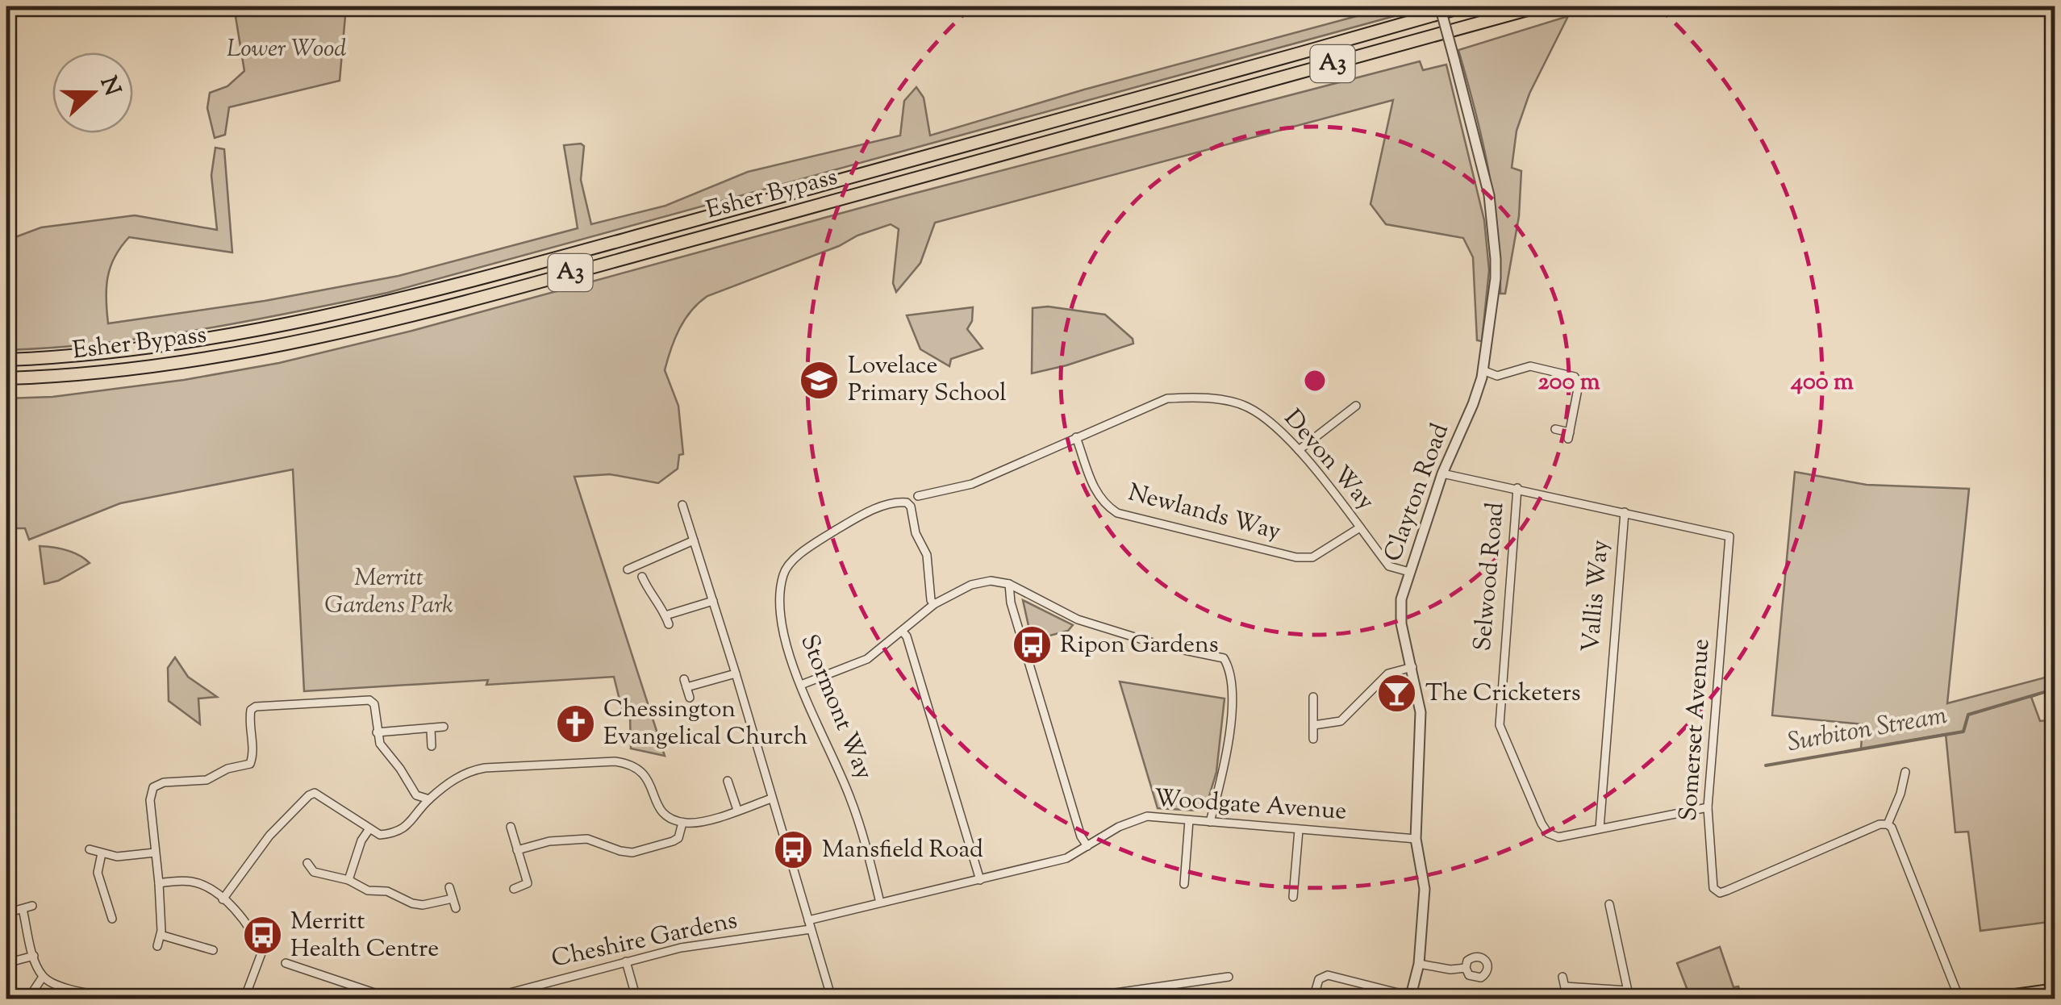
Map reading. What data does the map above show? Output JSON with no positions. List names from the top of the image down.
{
  "streets": {
    "highway": ["A3", "Esher Bypass"],
    "street": [
      "Devon Way",
      "Clayton Road",
      "Newlands Way",
      "Selwood Road",
      "Vallis Way",
      "Stormont Way",
      "Somerset Avenue",
      "Woodgate Avenue",
      "Cheshire Gardens"
    ]
  },
  "crossings": [
    ["Devon Way", "Clayton Road"],
    ["Devon Way", "Newlands Way"],
    ["Clayton Road", "Somerset Avenue"],
    ["Clayton Road", "Woodgate Avenue"],
    ["Selwood Road", "Vallis Way"],
    ["Selwood Road", "Somerset Avenue"],
    ["Vallis Way", "Somerset Avenue"],
    ["Stormont Way", "Woodgate Avenue"],
    ["Woodgate Avenue", "Cheshire Gardens"]
  ],
  "water": ["Surbiton Stream"],
  "parks": ["Lower Wood", "Merritt Gardens Park"],
  "places": {
    "school or university": ["Lovelace Primary School"],
    "bus stop": ["Ripon Gardens", "Mansfield Road", "Merritt Health Centre"],
    "bar": ["The Cricketers"],
    "church": ["Chessington Evangelical Church"]
  },
  "north": "right",
  "rings": ["200 m", "400 m"]
}
